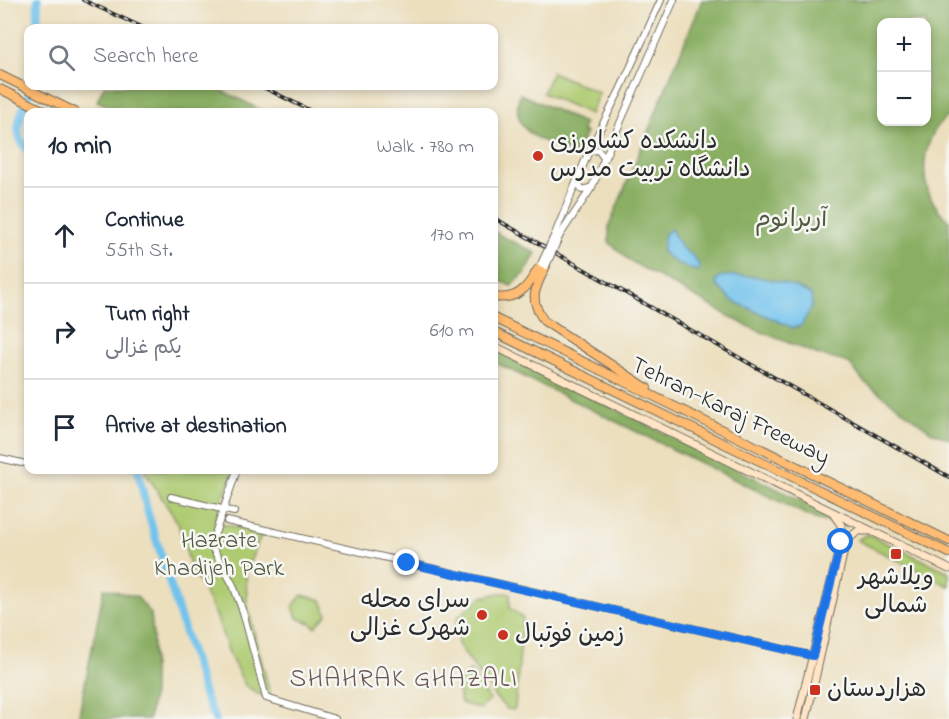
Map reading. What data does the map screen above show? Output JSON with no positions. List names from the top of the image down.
{
  "streets": {
    "highway": ["Tehran-Karaj Freeway"]
  },
  "districts": ["SHAHRAK GHAZALI"],
  "parks": ["آربرانوم", "Hazrate Khadijeh Park"],
  "places": {
    "other": ["دانشکده کشاورزی دانشگاه تربیت مدرس", "سرای محله شهرک غزالی", "زمین فوتبال"],
    "transit": ["ویلاشهر شمالی", "هزاردستان"]
  },
  "page": {
    "map_buttons": ["+", "−"],
    "search": "Search here",
    "heading": ["10 min", "Walk · 780 m"],
    "list": [
      ["Continue", "55th St.", "170 m"],
      ["Turn right", "یکم غزالی", "610 m"],
      "Arrive at destination"
    ]
  }
}
